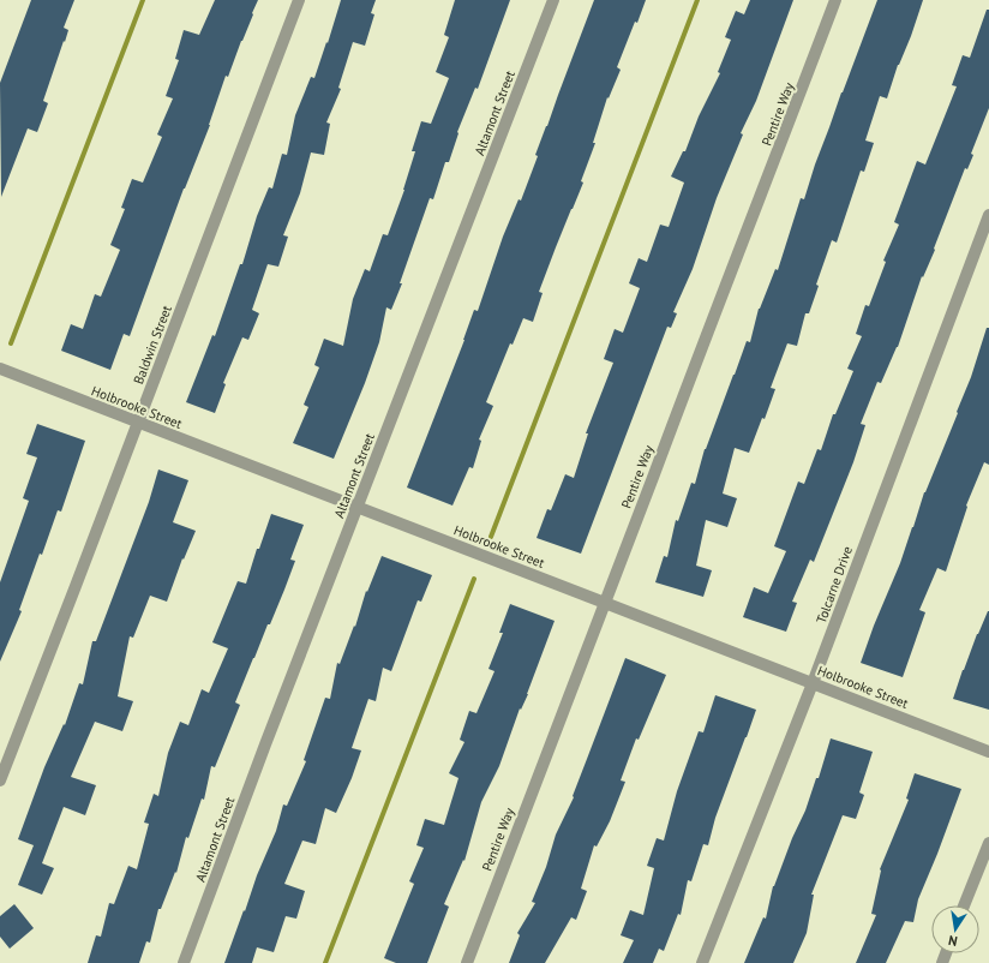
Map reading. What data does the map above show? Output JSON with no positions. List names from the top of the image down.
{
  "streets": {
    "street": [
      "Altamont Street",
      "Pentire Way",
      "Baldwin Street",
      "Holbrooke Street",
      "Tolcarne Drive"
    ]
  },
  "crossings": [
    ["Altamont Street", "Holbrooke Street"],
    ["Pentire Way", "Holbrooke Street"],
    ["Baldwin Street", "Holbrooke Street"],
    ["Holbrooke Street", "Tolcarne Drive"]
  ],
  "north": "bottom"
}
